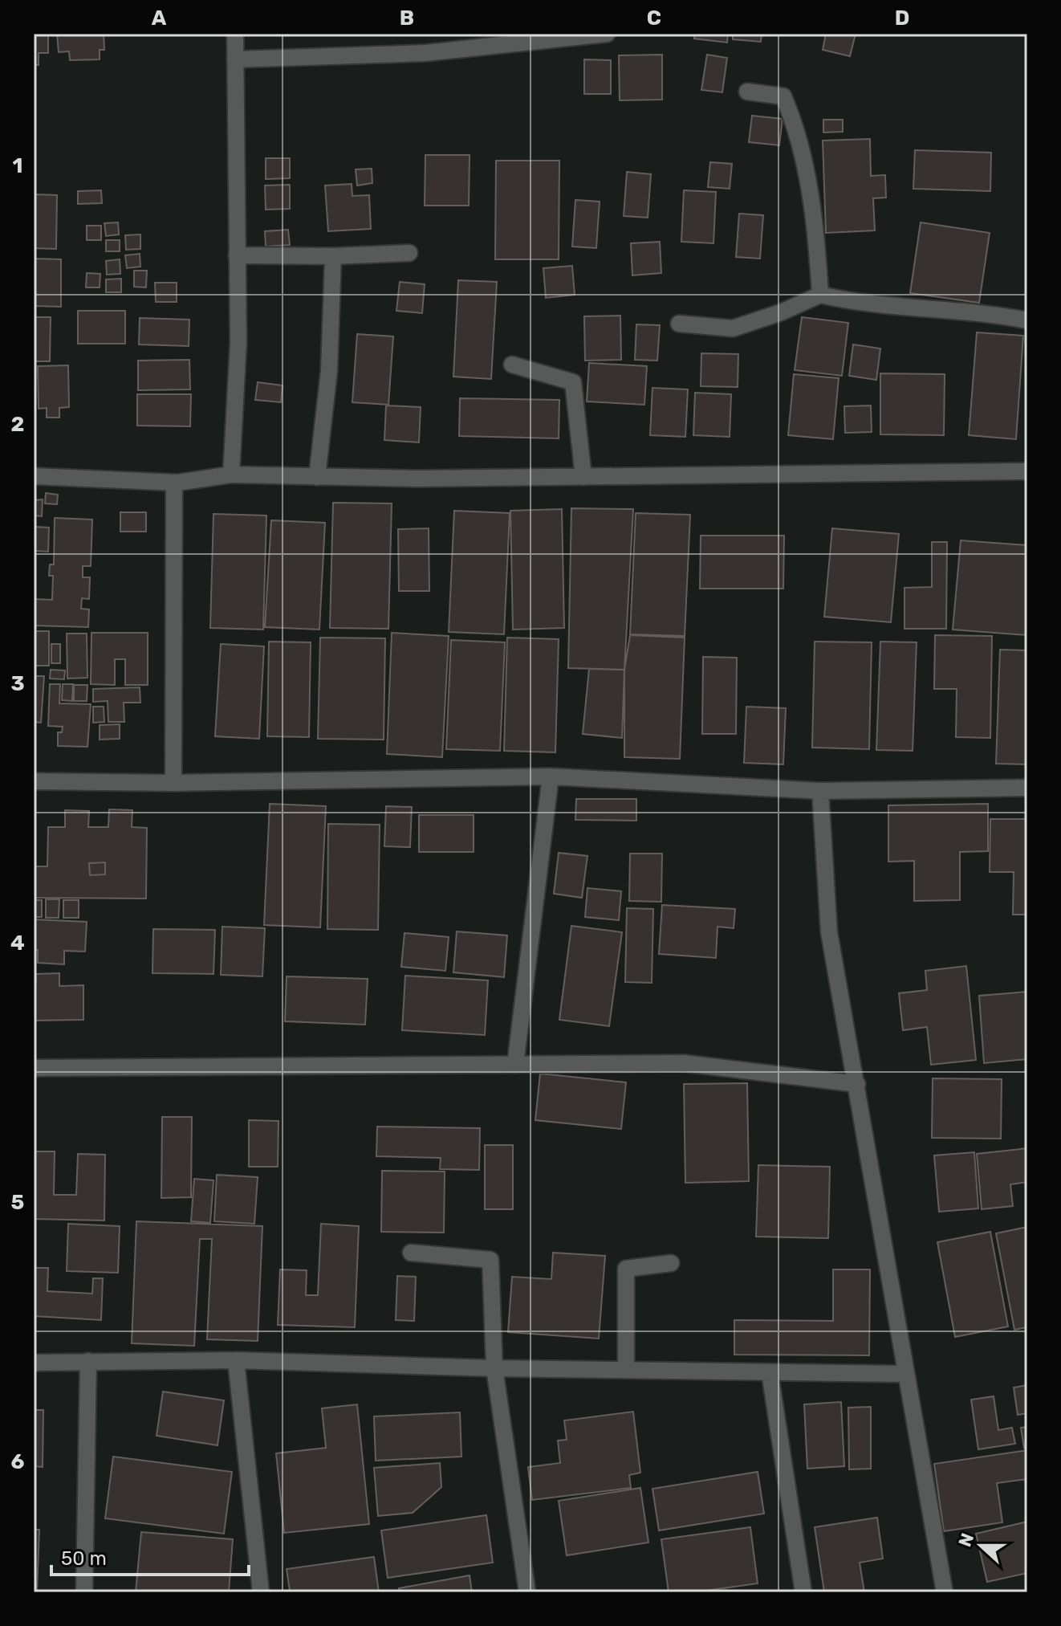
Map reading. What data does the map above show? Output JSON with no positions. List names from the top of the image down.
{
  "scale_bar": "50 m",
  "north": "left",
  "grid": {
    "columns": [
      "A",
      "B",
      "C",
      "D"
    ],
    "rows": [
      "1",
      "2",
      "3",
      "4",
      "5",
      "6"
    ]
  }
}
